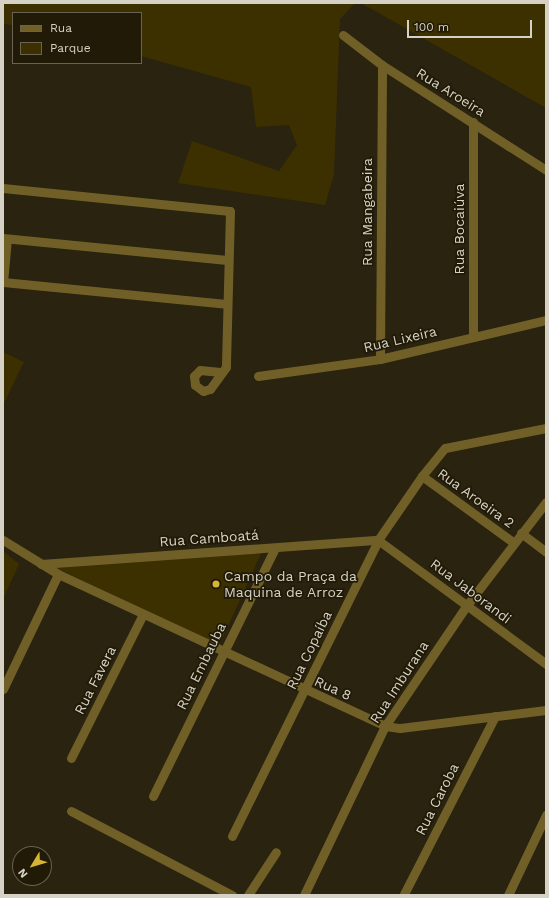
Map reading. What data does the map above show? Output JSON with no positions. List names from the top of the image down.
{
  "streets": {
    "street": [
      "Rua Aroeira",
      "Rua Mangabeira",
      "Rua Bocaiúva",
      "Rua Lixeira",
      "Rua Aroeira 2",
      "Rua Camboatá",
      "Rua Jaborandi",
      "Rua Copaíba",
      "Rua Embauba",
      "Rua Favera",
      "Rua Imburana",
      "Rua 8",
      "Rua Caroba"
    ]
  },
  "crossings": [
    ["Rua Aroeira", "Rua Mangabeira"],
    ["Rua Aroeira", "Rua Bocaiúva"],
    ["Rua Mangabeira", "Rua Lixeira"],
    ["Rua Bocaiúva", "Rua Lixeira"],
    ["Rua Aroeira 2", "Rua Copaíba"],
    ["Rua Aroeira 2", "Rua Imburana"],
    ["Rua Camboatá", "Rua Jaborandi"],
    ["Rua Camboatá", "Rua Copaíba"],
    ["Rua Camboatá", "Rua Embauba"],
    ["Rua Camboatá", "Rua 8"],
    ["Rua Jaborandi", "Rua Copaíba"],
    ["Rua Jaborandi", "Rua Imburana"],
    ["Rua Copaíba", "Rua 8"],
    ["Rua Embauba", "Rua 8"],
    ["Rua Favera", "Rua 8"],
    ["Rua Imburana", "Rua 8"],
    ["Rua 8", "Rua Caroba"]
  ],
  "places": ["Campo da Praça da Maquina de Arroz"],
  "legend": ["Rua", "Parque"],
  "scale_bar": "100 m",
  "north": "bottom left"
}
